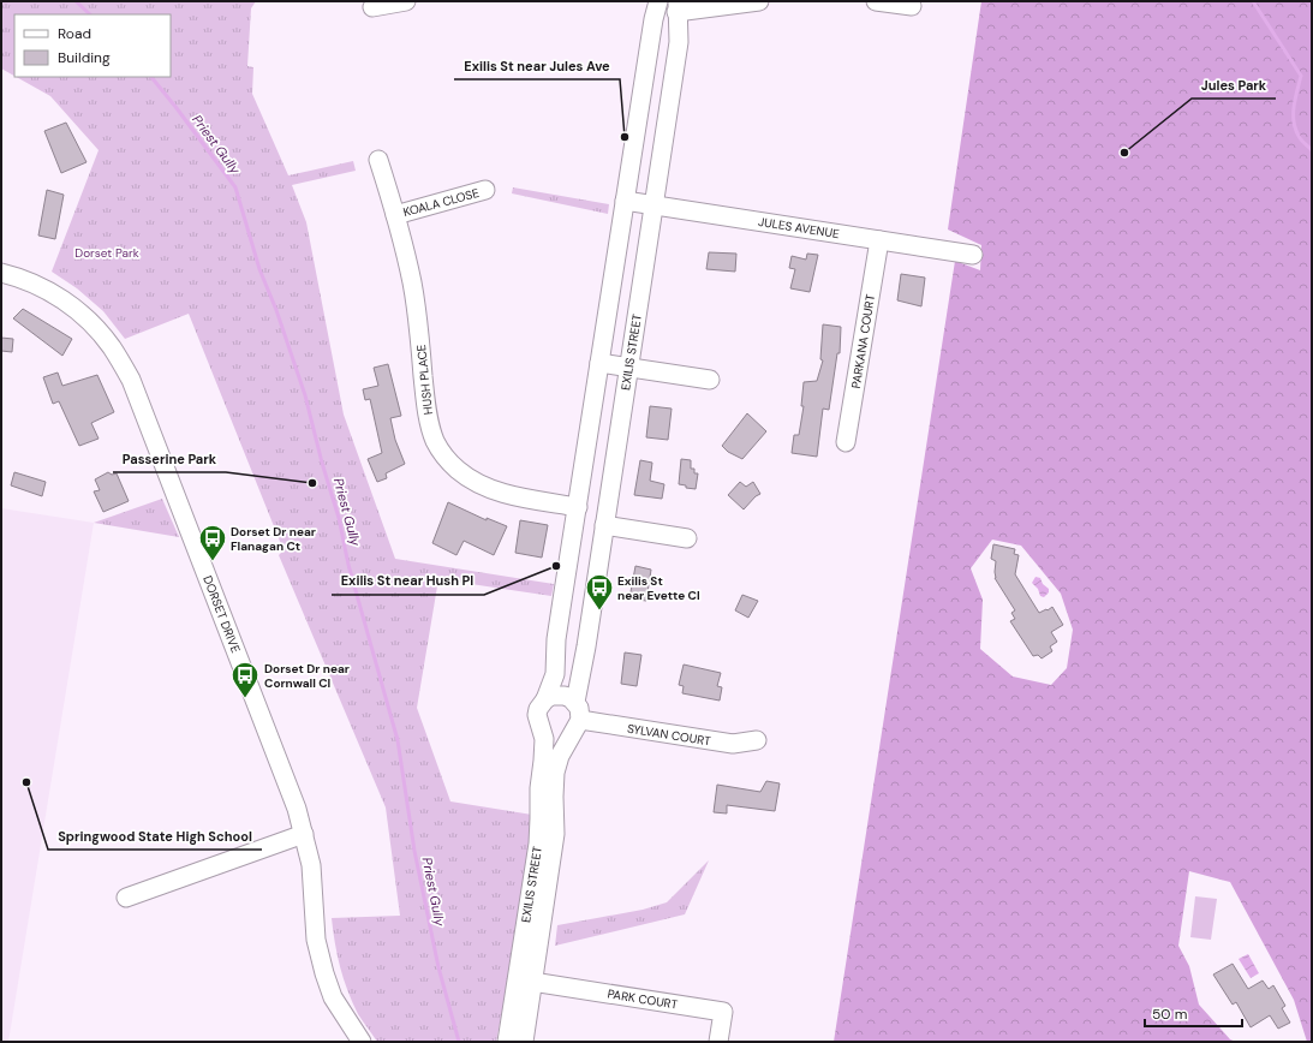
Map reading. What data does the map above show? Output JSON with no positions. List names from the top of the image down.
{
  "streets": {
    "street": [
      "KOALA CLOSE",
      "JULES AVENUE",
      "PARKANA COURT",
      "EXILIS STREET",
      "HUSH PLACE",
      "DORSET DRIVE",
      "SYLVAN COURT",
      "PARK COURT"
    ]
  },
  "crossings": [
    ["KOALA CLOSE", "HUSH PLACE"],
    ["JULES AVENUE", "PARKANA COURT"],
    ["JULES AVENUE", "EXILIS STREET"],
    ["EXILIS STREET", "HUSH PLACE"],
    ["EXILIS STREET", "SYLVAN COURT"],
    ["EXILIS STREET", "PARK COURT"]
  ],
  "water": ["Priest Gully"],
  "parks": ["Dorset Park"],
  "places": {
    "other": [
      "Exilis St near Jules Ave",
      "Jules Park",
      "Passerine Park",
      "Exilis St near Hush Pl",
      "Springwood State High School"
    ],
    "bus stop": ["Dorset Dr near Flanagan Ct", "Exilis St near Evette Cl", "Dorset Dr near Cornwall Cl"]
  },
  "legend": ["Road", "Building"],
  "scale_bar": "50 m"
}
